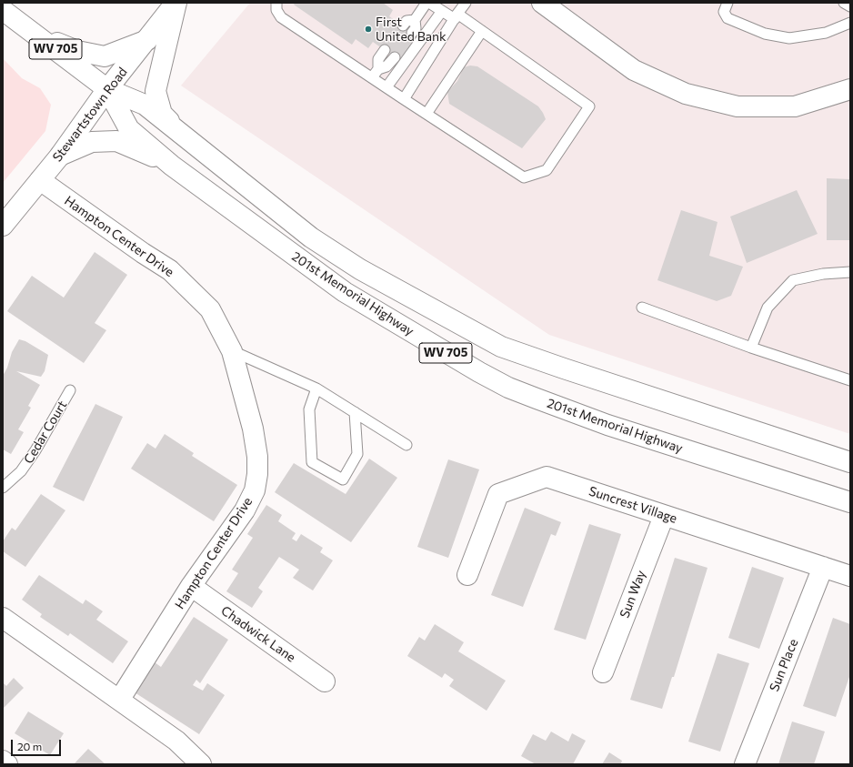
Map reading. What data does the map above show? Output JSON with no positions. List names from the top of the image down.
{
  "streets": {
    "street": [
      "WV 705",
      "Stewartstown Road",
      "Hampton Center Drive",
      "201st Memorial Highway",
      "Suncrest Village",
      "Sun Way",
      "Chadwick Lane",
      "Sun Place"
    ],
    "lane": ["Cedar Court"]
  },
  "crossings": [
    ["Stewartstown Road", "Hampton Center Drive"],
    ["Stewartstown Road", "201st Memorial Highway"],
    ["Hampton Center Drive", "Chadwick Lane"],
    ["Suncrest Village", "Sun Way"],
    ["Suncrest Village", "Sun Place"]
  ],
  "places": ["First United Bank"],
  "scale_bar": "20 m"
}
